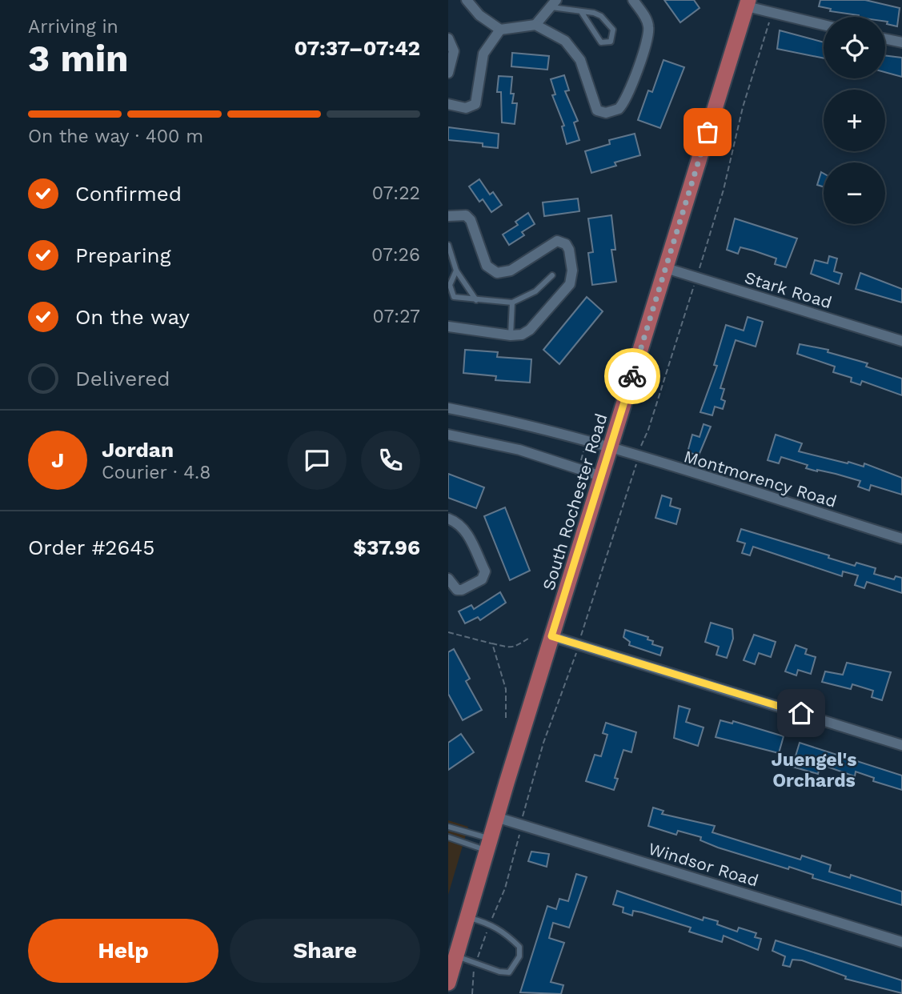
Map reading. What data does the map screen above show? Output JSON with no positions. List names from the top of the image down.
{
  "streets": {
    "main road": ["South Rochester Road"],
    "street": ["Stark Road", "Montmorency Road", "Windsor Road"]
  },
  "crossings": [
    ["Stark Road", "South Rochester Road"],
    ["Montmorency Road", "South Rochester Road"],
    ["South Rochester Road", "Windsor Road"]
  ],
  "districts": ["Juengel's Orchards"],
  "page": {
    "heading": ["3 min", "Arriving in", "07:37–07:42"],
    "panel": [
      "Jordan",
      "Courier · 4.8",
      "Order #2645",
      "$37.96"
    ],
    "map_buttons": ["+", "−"],
    "bar": "On the way · 400 m",
    "list": [
      ["Confirmed", "07:22"],
      ["Preparing", "07:26"],
      ["On the way", "07:27"],
      "Delivered"
    ],
    "round": "J",
    "buttons": ["Help", "Share"]
  }
}
